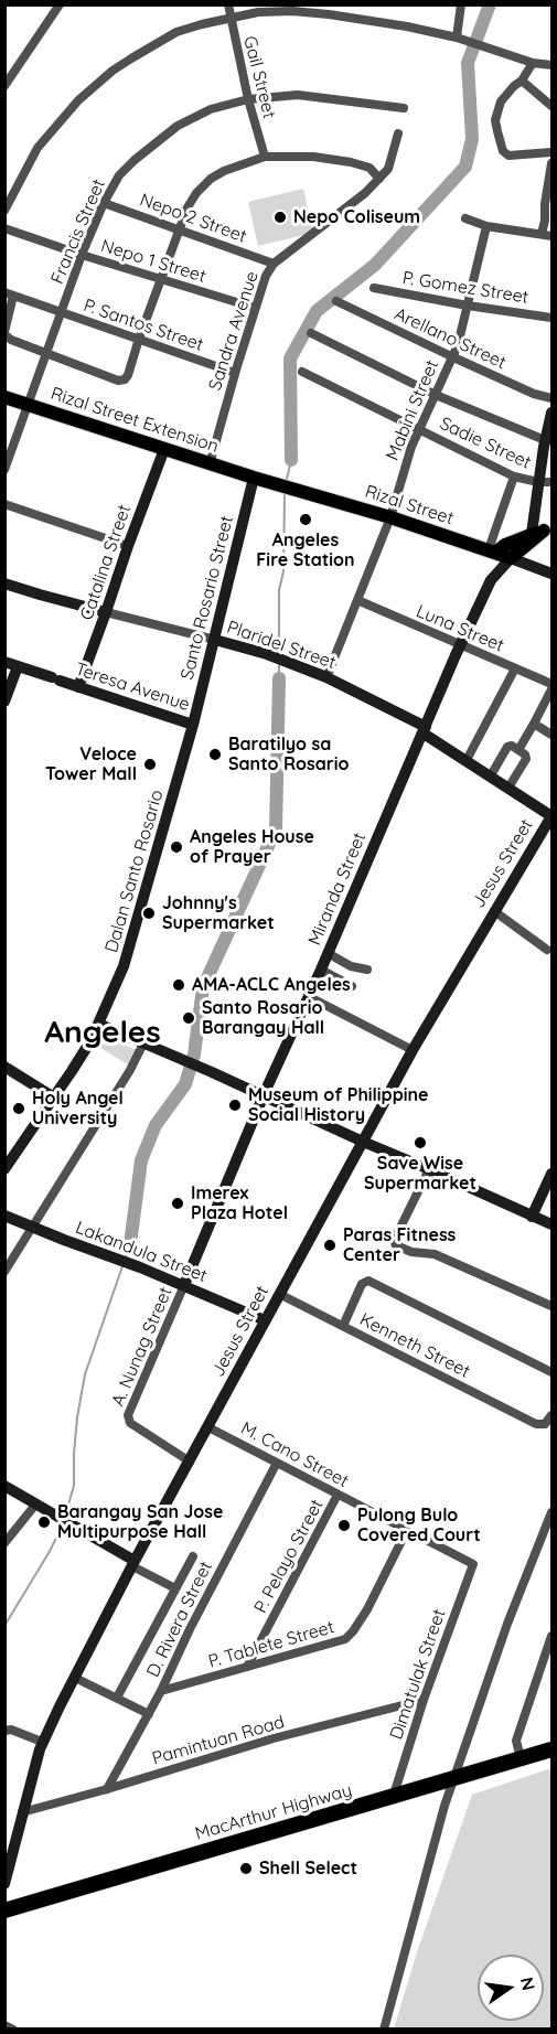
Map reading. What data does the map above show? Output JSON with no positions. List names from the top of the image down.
{
  "streets": {
    "highway": ["MacArthur Highway"],
    "main road": ["Rizal Street Extension", "Rizal Street"],
    "street": [
      "Gail Street",
      "Nepo 2 Street",
      "Francis Street",
      "Nepo 1 Street",
      "P. Gomez Street",
      "P. Santos Street",
      "Sandra Avenue",
      "Arellano Street",
      "Mabini Street",
      "Sadie Street",
      "Catalina Street",
      "Santo Rosario Street",
      "Luna Street",
      "Plaridel Street",
      "Teresa Avenue",
      "Jesus Street",
      "Dalan Santo Rosario",
      "Miranda Street",
      "Lakandula Street",
      "Kenneth Street",
      "A. Nunag Street",
      "M. Cano Street",
      "P. Pelayo Street",
      "D. Rivera Street",
      "P. Tablete Street",
      "Dimatulak Street",
      "Pamintuan Road"
    ]
  },
  "crossings": [
    ["Gail Street", "Francis Street"],
    ["Nepo 2 Street", "Francis Street"],
    ["Nepo 2 Street", "Sandra Avenue"],
    ["Francis Street", "Nepo 1 Street"],
    ["Francis Street", "P. Santos Street"],
    ["Francis Street", "Rizal Street Extension"],
    ["Nepo 1 Street", "Sandra Avenue"],
    ["P. Gomez Street", "Mabini Street"],
    ["P. Santos Street", "Sandra Avenue"],
    ["Sandra Avenue", "Rizal Street Extension"],
    ["Arellano Street", "Mabini Street"],
    ["Mabini Street", "Sadie Street"],
    ["Mabini Street", "Rizal Street"],
    ["Mabini Street", "Luna Street"],
    ["Mabini Street", "Plaridel Street"],
    ["Rizal Street Extension", "Rizal Street"],
    ["Rizal Street Extension", "Catalina Street"],
    ["Rizal Street Extension", "Santo Rosario Street"],
    ["Rizal Street", "Santo Rosario Street"],
    ["Rizal Street", "Miranda Street"],
    ["Catalina Street", "Plaridel Street"],
    ["Catalina Street", "Teresa Avenue"],
    ["Santo Rosario Street", "Plaridel Street"],
    ["Santo Rosario Street", "Teresa Avenue"],
    ["Santo Rosario Street", "Dalan Santo Rosario"],
    ["Luna Street", "Miranda Street"],
    ["Plaridel Street", "Jesus Street"],
    ["Plaridel Street", "Miranda Street"],
    ["Teresa Avenue", "Dalan Santo Rosario"],
    ["Jesus Street", "Lakandula Street"],
    ["Jesus Street", "Kenneth Street"],
    ["Jesus Street", "A. Nunag Street"],
    ["Jesus Street", "M. Cano Street"],
    ["Jesus Street", "Pamintuan Road"],
    ["Miranda Street", "Lakandula Street"],
    ["Miranda Street", "A. Nunag Street"],
    ["Lakandula Street", "A. Nunag Street"],
    ["M. Cano Street", "P. Pelayo Street"],
    ["M. Cano Street", "D. Rivera Street"],
    ["M. Cano Street", "P. Tablete Street"],
    ["M. Cano Street", "Dimatulak Street"],
    ["P. Pelayo Street", "P. Tablete Street"],
    ["D. Rivera Street", "P. Tablete Street"],
    ["D. Rivera Street", "Pamintuan Road"],
    ["Dimatulak Street", "Pamintuan Road"],
    ["Dimatulak Street", "MacArthur Highway"]
  ],
  "districts": ["Angeles"],
  "places": [
    "Nepo Coliseum",
    "Angeles Fire Station",
    "Baratilyo sa Santo Rosario",
    "Veloce Tower Mall",
    "Angeles House of Prayer",
    "Johnny's Supermarket",
    "AMA-ACLC Angeles",
    "Santo Rosario Barangay Hall",
    "Museum of Philippine Social History",
    "Holy Angel University",
    "Save Wise Supermarket",
    "Imerex Plaza Hotel",
    "Paras Fitness Center",
    "Barangay San Jose Multipurpose Hall",
    "Pulong Bulo Covered Court",
    "Shell Select"
  ],
  "north": "right"
}
